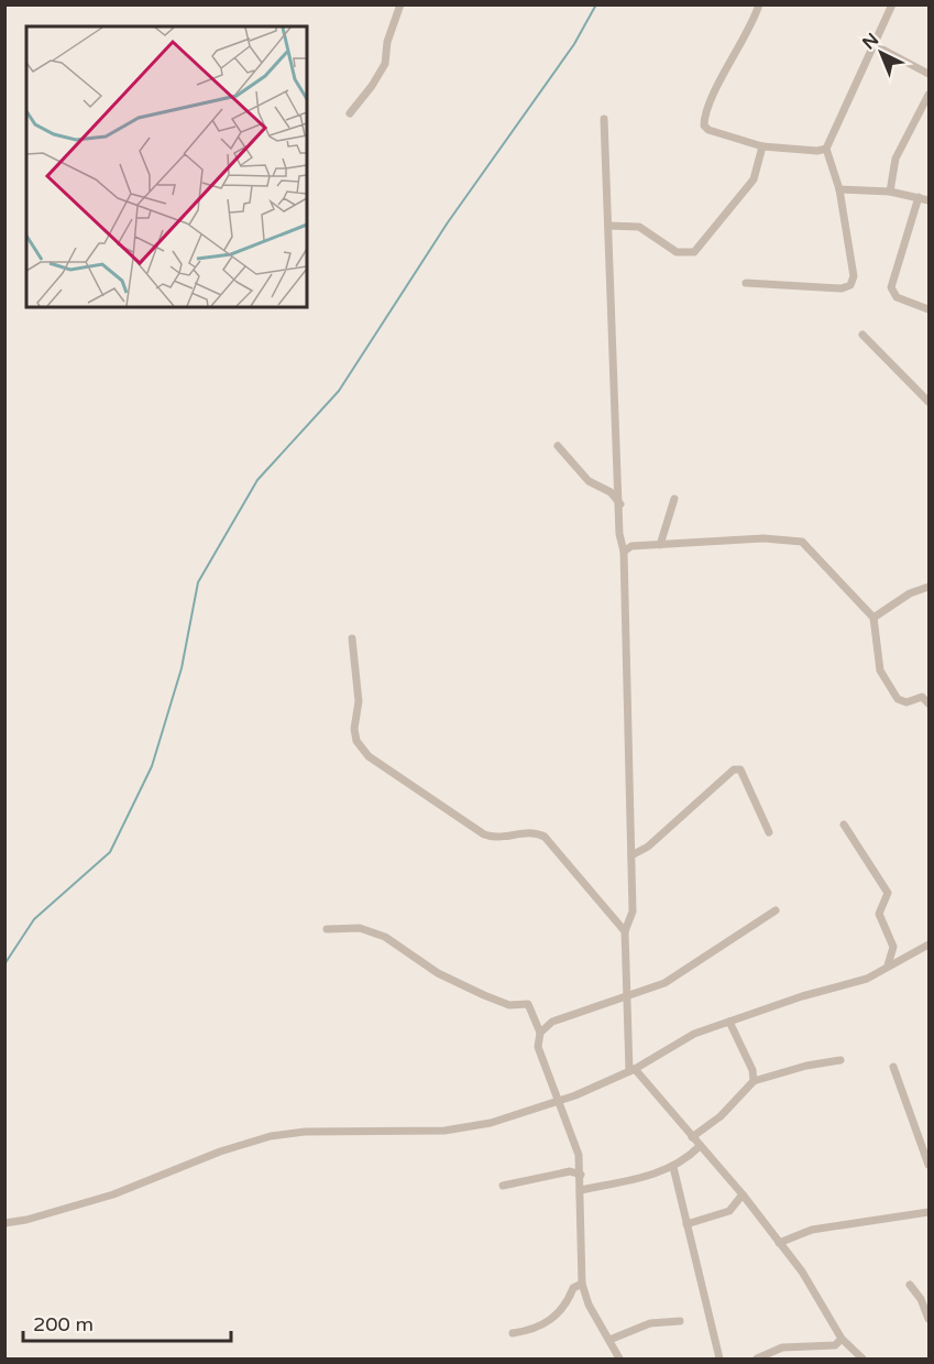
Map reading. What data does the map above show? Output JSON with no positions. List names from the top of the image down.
{
  "scale_bar": "200 m",
  "north": "top left"
}
